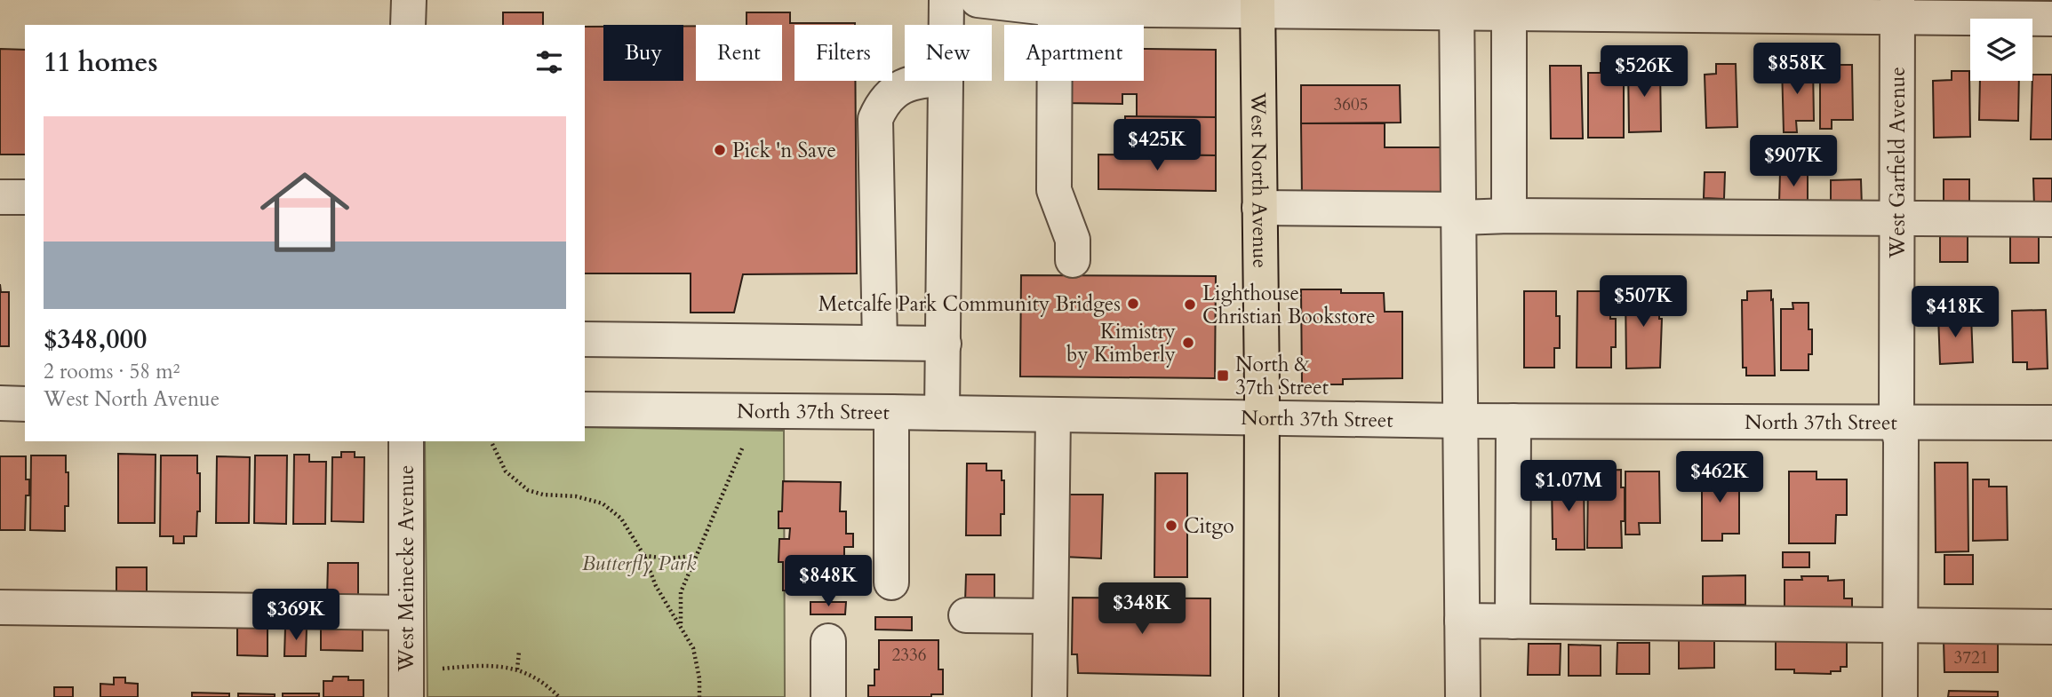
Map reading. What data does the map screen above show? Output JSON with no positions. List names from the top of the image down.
{
  "streets": {
    "main road": ["West North Avenue"],
    "street": ["West Garfield Avenue", "North 37th Street", "West Meinecke Avenue"]
  },
  "crossings": [
    ["West Garfield Avenue", "North 37th Street"],
    ["West North Avenue", "North 37th Street"]
  ],
  "parks": ["Butterfly Park"],
  "places": {
    "other": [
      "Pick 'n Save",
      "Metcalfe Park Community Bridges",
      "Lighthouse Christian Bookstore",
      "Kimistry by Kimberly",
      "Citgo"
    ],
    "transit": ["North & 37th Street"]
  },
  "house_numbers": ["3605", "2336", "3721"],
  "page": {
    "chip": [
      "Buy",
      "Rent",
      "Filters",
      "New",
      "Apartment"
    ],
    "heading": "11 homes",
    "price": [
      "$858K",
      "$526K",
      "$425K",
      "$907K",
      "$507K",
      "$418K",
      "$462K",
      "$1.07M",
      "$848K",
      "$348K",
      "$369K"
    ],
    "list": [
      {
        "name": "$348,000",
        "note": "2 rooms · 58 m² · West North Avenue"
      }
    ]
  }
}
